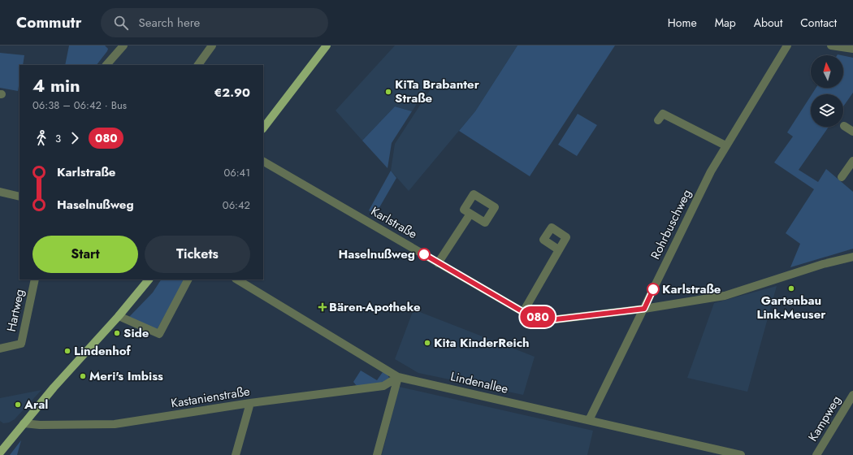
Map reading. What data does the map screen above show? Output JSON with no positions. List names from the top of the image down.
{
  "streets": {
    "street": [
      "Karlstraße",
      "Rohrbuschweg",
      "Hartweg",
      "Lindenallee",
      "Kastanienstraße",
      "Kampweg"
    ]
  },
  "crossings": [
    ["Karlstraße", "Rohrbuschweg"],
    ["Rohrbuschweg", "Lindenallee"],
    ["Lindenallee", "Kastanienstraße"]
  ],
  "places": {
    "other": [
      "KiTa Brabanter Straße",
      "Haselnußweg",
      "Gartenbau Link-Meuser",
      "Karlstraße",
      "Side",
      "Kita KinderReich",
      "Lindenhof",
      "Meri's Imbiss",
      "Aral"
    ],
    "health": ["Bären-Apotheke"]
  },
  "lines": ["bus line 080"],
  "north": "top",
  "page": {
    "header": "Commutr",
    "search": "Search here",
    "nav": [
      "Home",
      "Map",
      "About",
      "Contact"
    ],
    "on_map": "080",
    "heading": ["4 min", "06:38 – 06:42 · Bus", "€2.90"],
    "legs": ["3", "080"],
    "list": [
      {
        "name": "Karlstraße",
        "value": "06:41"
      },
      {
        "name": "Haselnußweg",
        "value": "06:42"
      }
    ],
    "buttons": ["Start", "Tickets"]
  }
}
